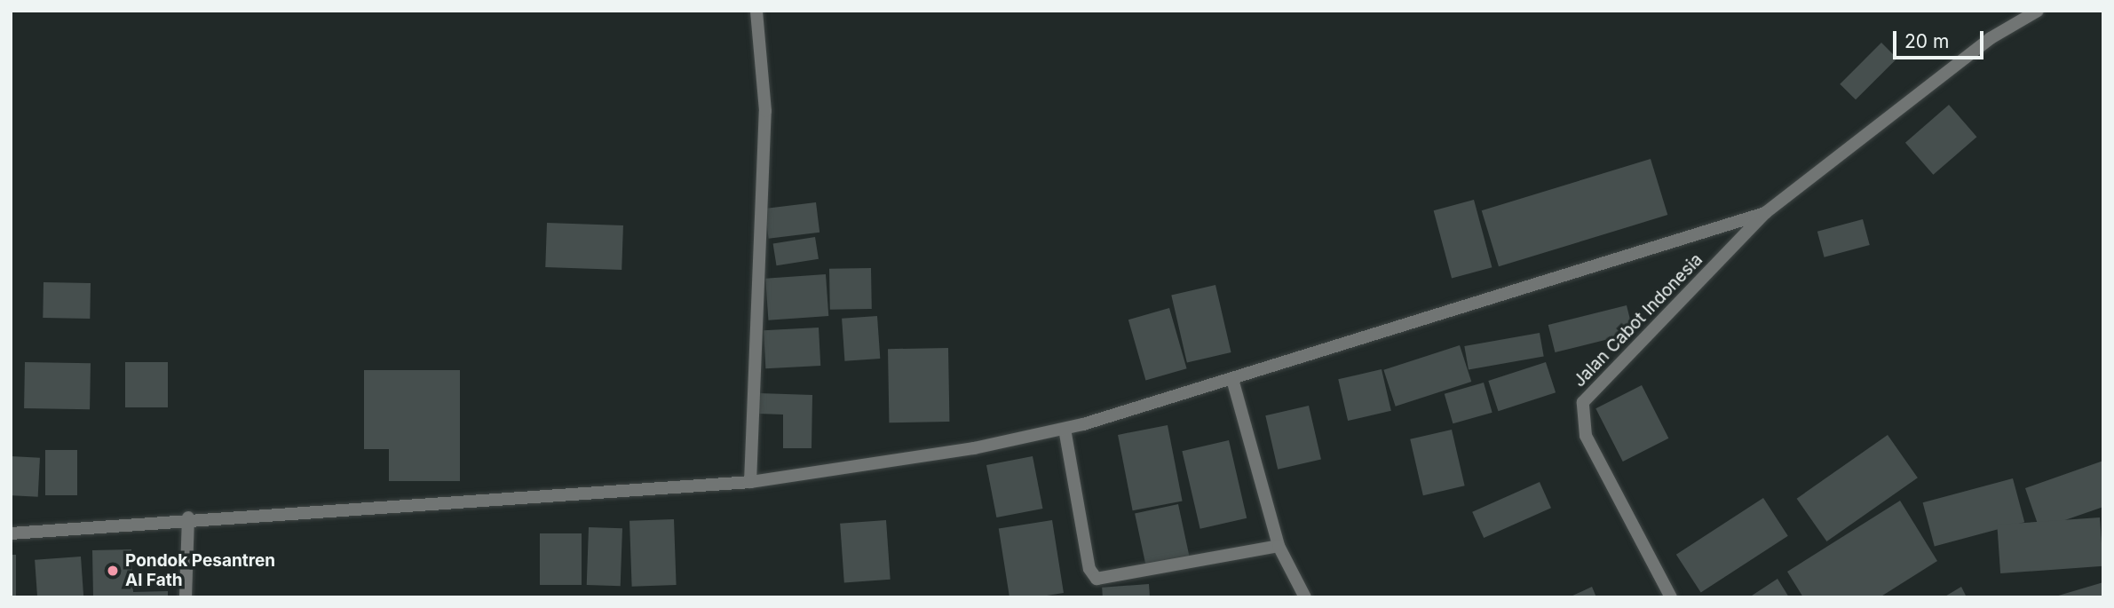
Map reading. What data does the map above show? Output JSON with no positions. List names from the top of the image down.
{
  "streets": {
    "street": ["Jalan Cabot Indonesia"]
  },
  "places": ["Pondok Pesantren Al Fath"],
  "scale_bar": "20 m"
}
